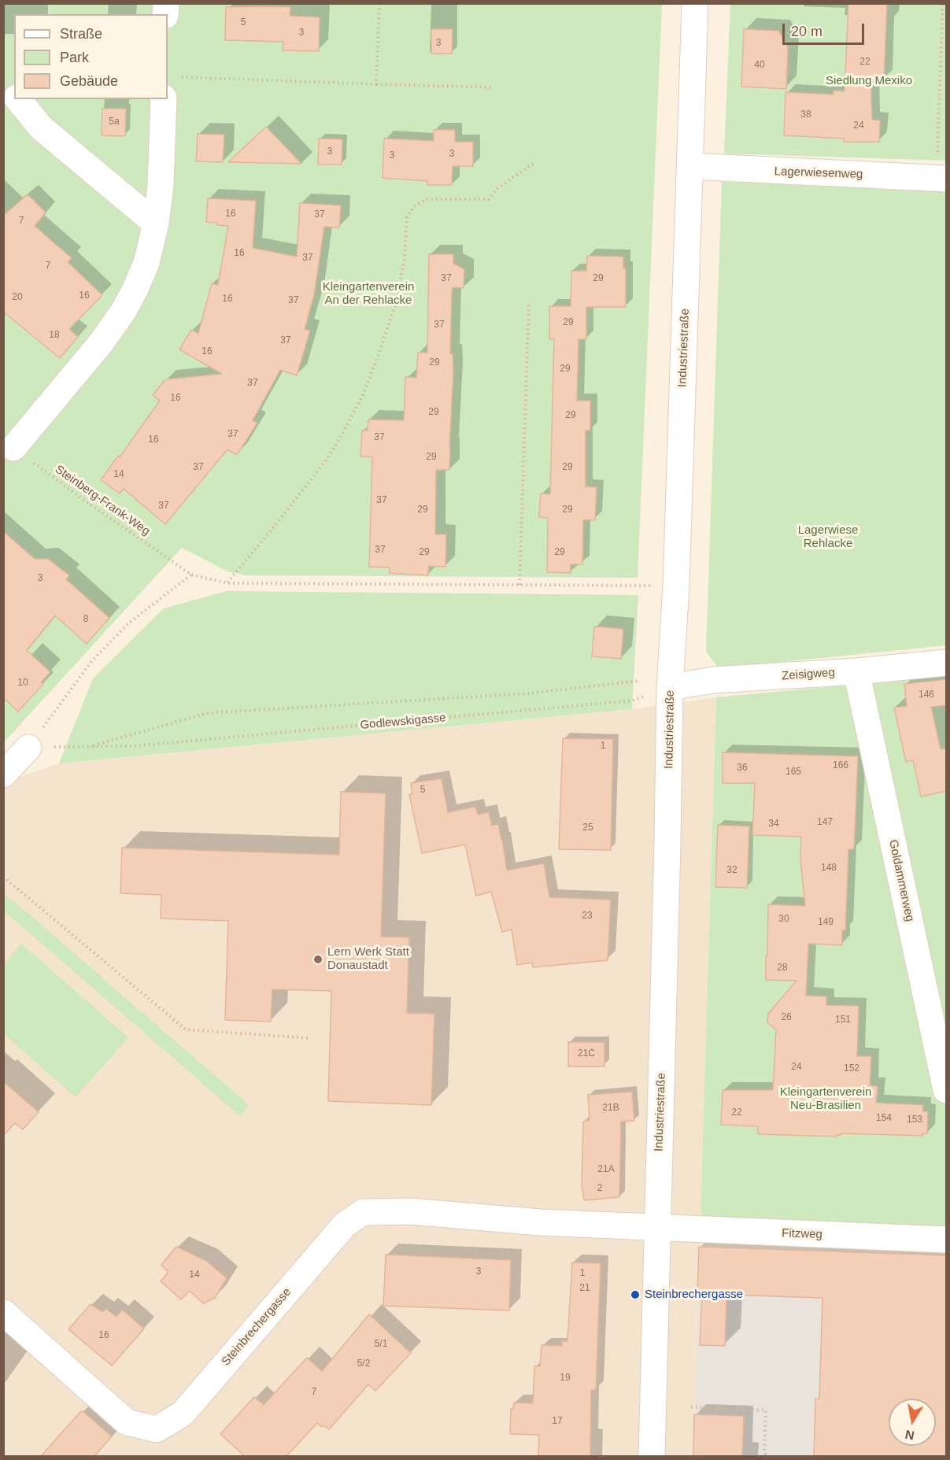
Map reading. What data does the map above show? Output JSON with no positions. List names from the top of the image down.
{
  "streets": {
    "street": [
      "Lagerwiesenweg",
      "Industriestraße",
      "Zeisigweg",
      "Goldammerweg",
      "Fitzweg",
      "Steinbrechergasse"
    ],
    "path": ["Steinberg-Frank-Weg", "Godlewskigasse"]
  },
  "crossings": [
    ["Lagerwiesenweg", "Industriestraße"],
    ["Industriestraße", "Zeisigweg"],
    ["Industriestraße", "Godlewskigasse"],
    ["Industriestraße", "Fitzweg"],
    ["Industriestraße", "Steinbrechergasse"],
    ["Zeisigweg", "Godlewskigasse"],
    ["Zeisigweg", "Goldammerweg"],
    ["Fitzweg", "Steinbrechergasse"]
  ],
  "parks": [
    "Siedlung Mexiko",
    "Kleingartenverein An der Rehlacke",
    "Lagerwiese Rehlacke",
    "Kleingartenverein Neu-Brasilien"
  ],
  "places": ["Lern Werk Statt Donaustadt", "Steinbrechergasse"],
  "house_numbers": [
    "5",
    "3",
    "3",
    "22",
    "40",
    "38",
    "5a",
    "24",
    "3",
    "3",
    "3",
    "16",
    "37",
    "7",
    "16",
    "37",
    "7",
    "37",
    "29",
    "16",
    "20",
    "16",
    "37",
    "29",
    "37",
    "18",
    "37",
    "16",
    "29",
    "29",
    "37",
    "16",
    "29",
    "29",
    "37",
    "37",
    "16",
    "29",
    "37",
    "29",
    "14",
    "37",
    "37",
    "29",
    "29",
    "37",
    "29",
    "29",
    "3",
    "8",
    "10",
    "146",
    "1",
    "166",
    "36",
    "165",
    "5",
    "147",
    "34",
    "25",
    "148",
    "32",
    "23",
    "30",
    "149",
    "28",
    "26",
    "151",
    "21C",
    "24",
    "152",
    "21B",
    "22",
    "154",
    "153",
    "21A",
    "2",
    "3",
    "1",
    "14",
    "21",
    "16",
    "5/1",
    "5/2",
    "19",
    "7",
    "17"
  ],
  "legend": ["Straße", "Park", "Gebäude"],
  "scale_bar": "20 m",
  "north": "bottom"
}
